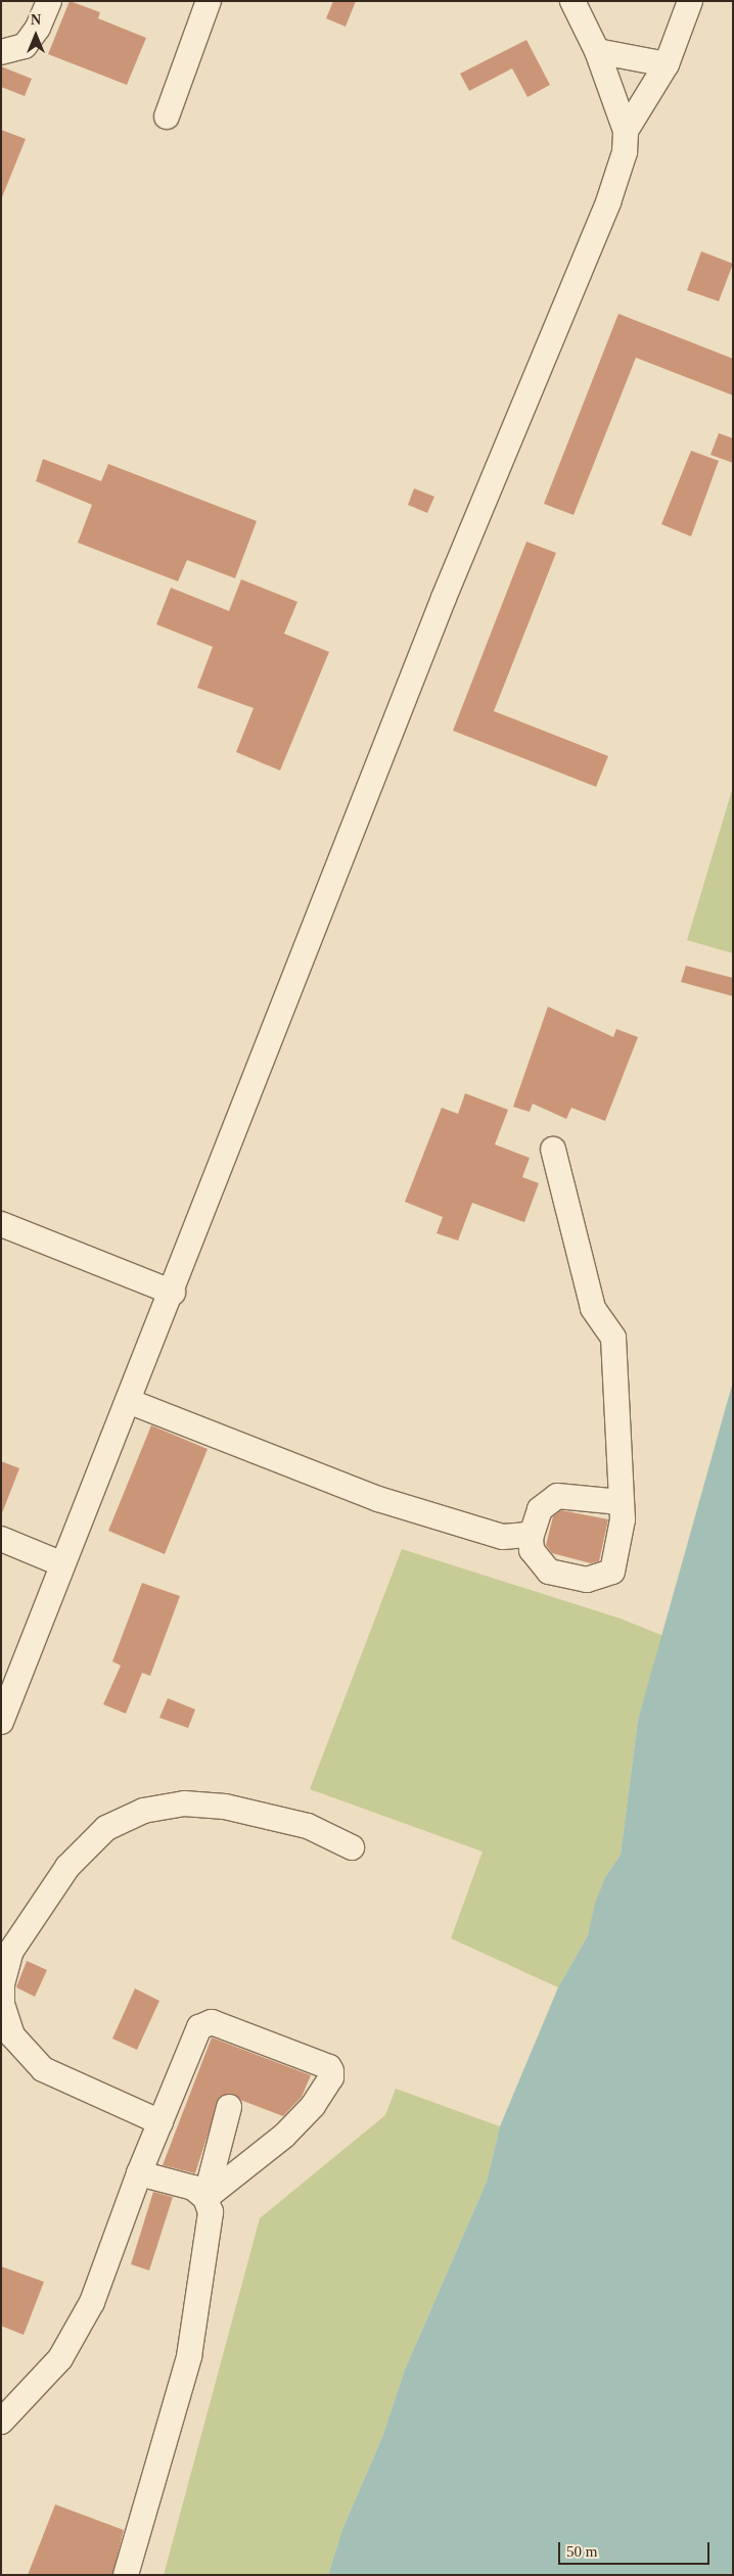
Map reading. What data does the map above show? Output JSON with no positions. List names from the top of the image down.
{
  "scale_bar": "50 m",
  "north": "top"
}
